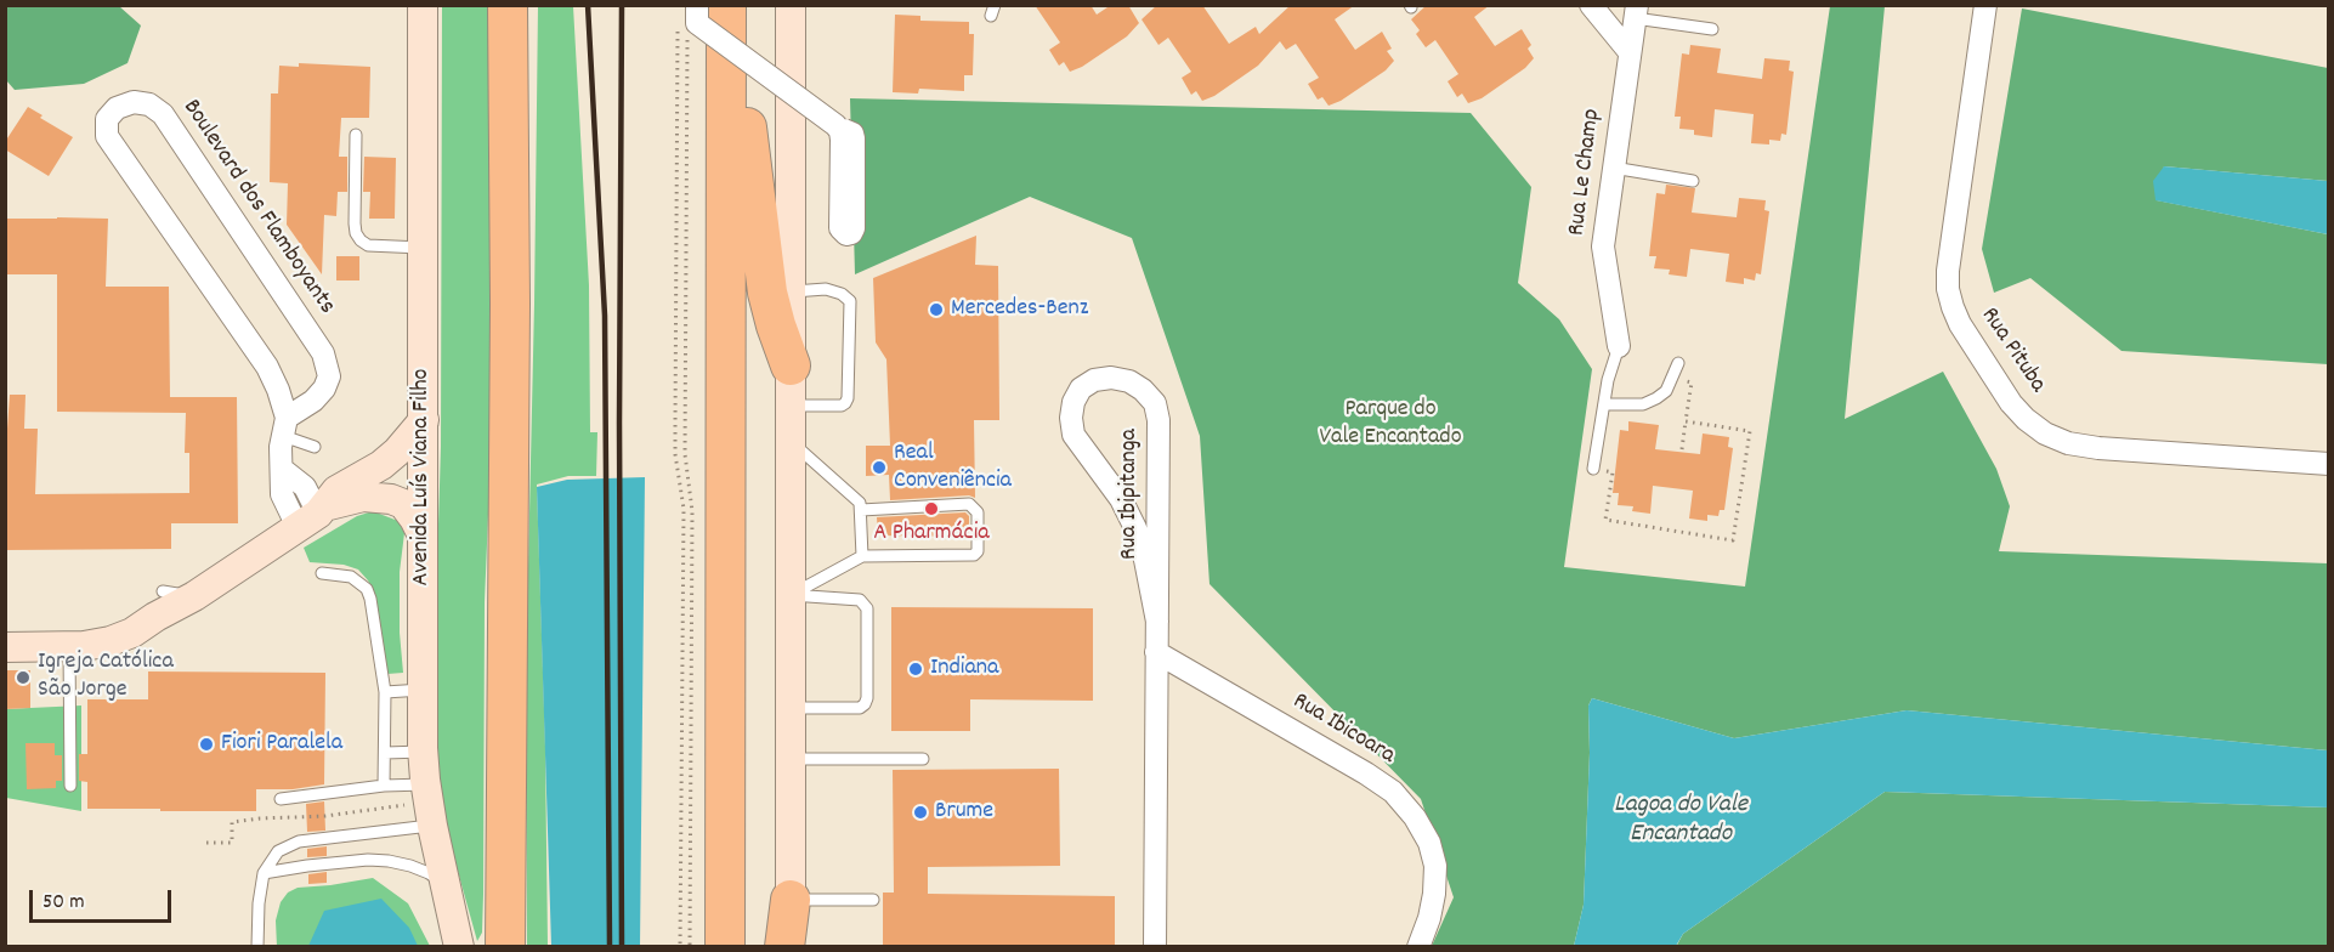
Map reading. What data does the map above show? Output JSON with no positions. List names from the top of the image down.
{
  "streets": {
    "main road": ["Avenida Luís Viana Filho"],
    "street": [
      "Rua Le Champ",
      "Boulevard dos Flamboyants",
      "Rua Pituba",
      "Rua Ibipitanga",
      "Rua Ibicoara"
    ]
  },
  "crossings": [
    ["Rua Ibipitanga", "Rua Ibicoara"]
  ],
  "water": ["Lagoa do Vale Encantado"],
  "parks": ["Parque do Vale Encantado"],
  "places": [
    "Mercedes-Benz",
    "Real Conveniência",
    "A Pharmácia",
    "Indiana",
    "Igreja Católica São Jorge",
    "Fiori Paralela",
    "Brume"
  ],
  "scale_bar": "50 m"
}
